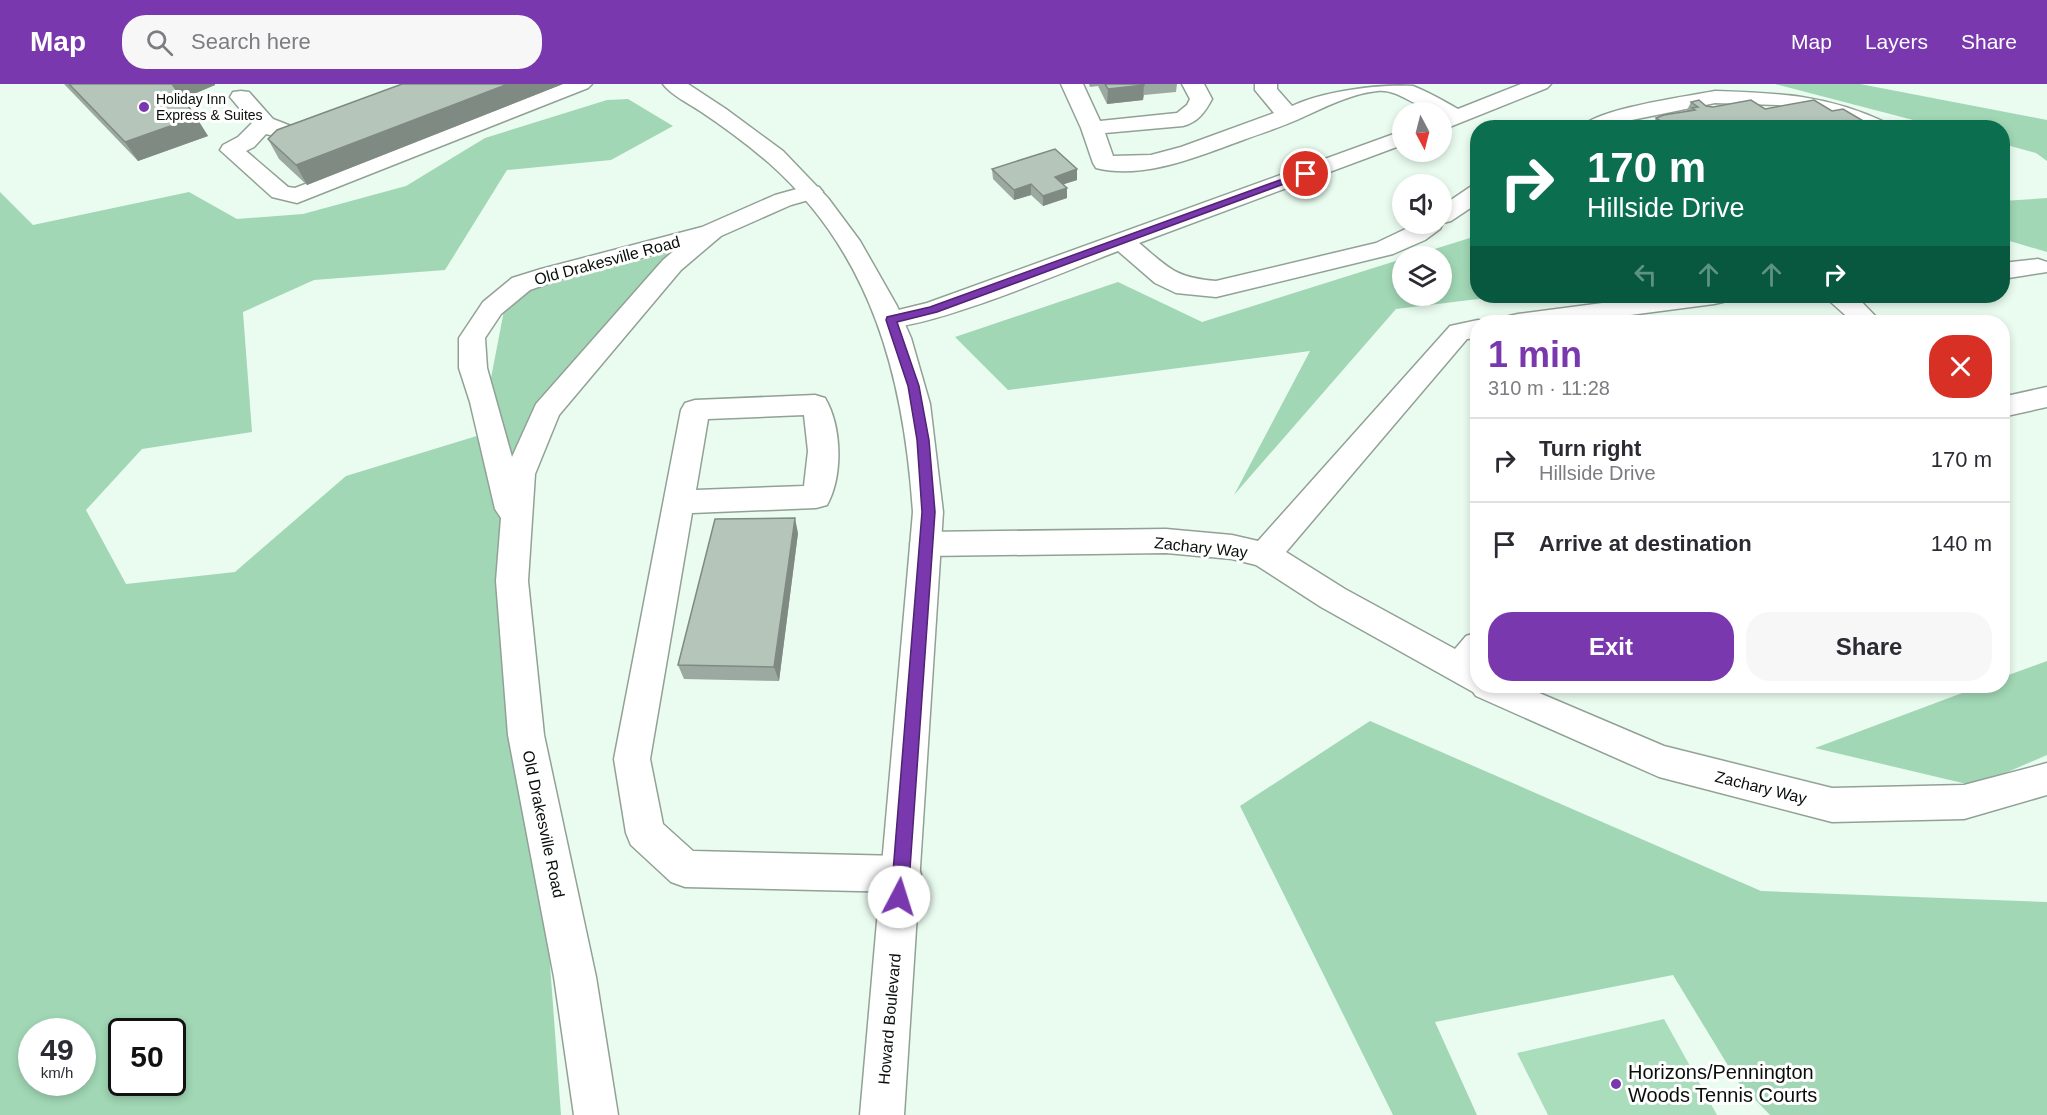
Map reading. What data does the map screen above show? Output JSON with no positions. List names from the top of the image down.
{
  "streets": {
    "street": ["Old Drakesville Road", "Zachary Way", "Howard Boulevard"]
  },
  "crossings": [
    ["Old Drakesville Road", "Howard Boulevard"],
    ["Zachary Way", "Howard Boulevard"]
  ],
  "places": ["Holiday Inn Express & Suites", "Horizons/Pennington Woods Tennis Courts"],
  "north": "bottom",
  "page": {
    "header": "Map",
    "search": "Search here",
    "nav": ["Map", "Layers", "Share"],
    "turn": ["170 m", "Hillside Drive"],
    "heading": ["1 min", "310 m · 11:28"],
    "list": [
      {
        "name": "Turn right",
        "note": "Hillside Drive",
        "value": "170 m"
      },
      {
        "name": "Arrive at destination",
        "value": "140 m"
      }
    ],
    "buttons": ["Exit", "Share"],
    "speed": "49 km/h",
    "limit": "50"
  }
}
